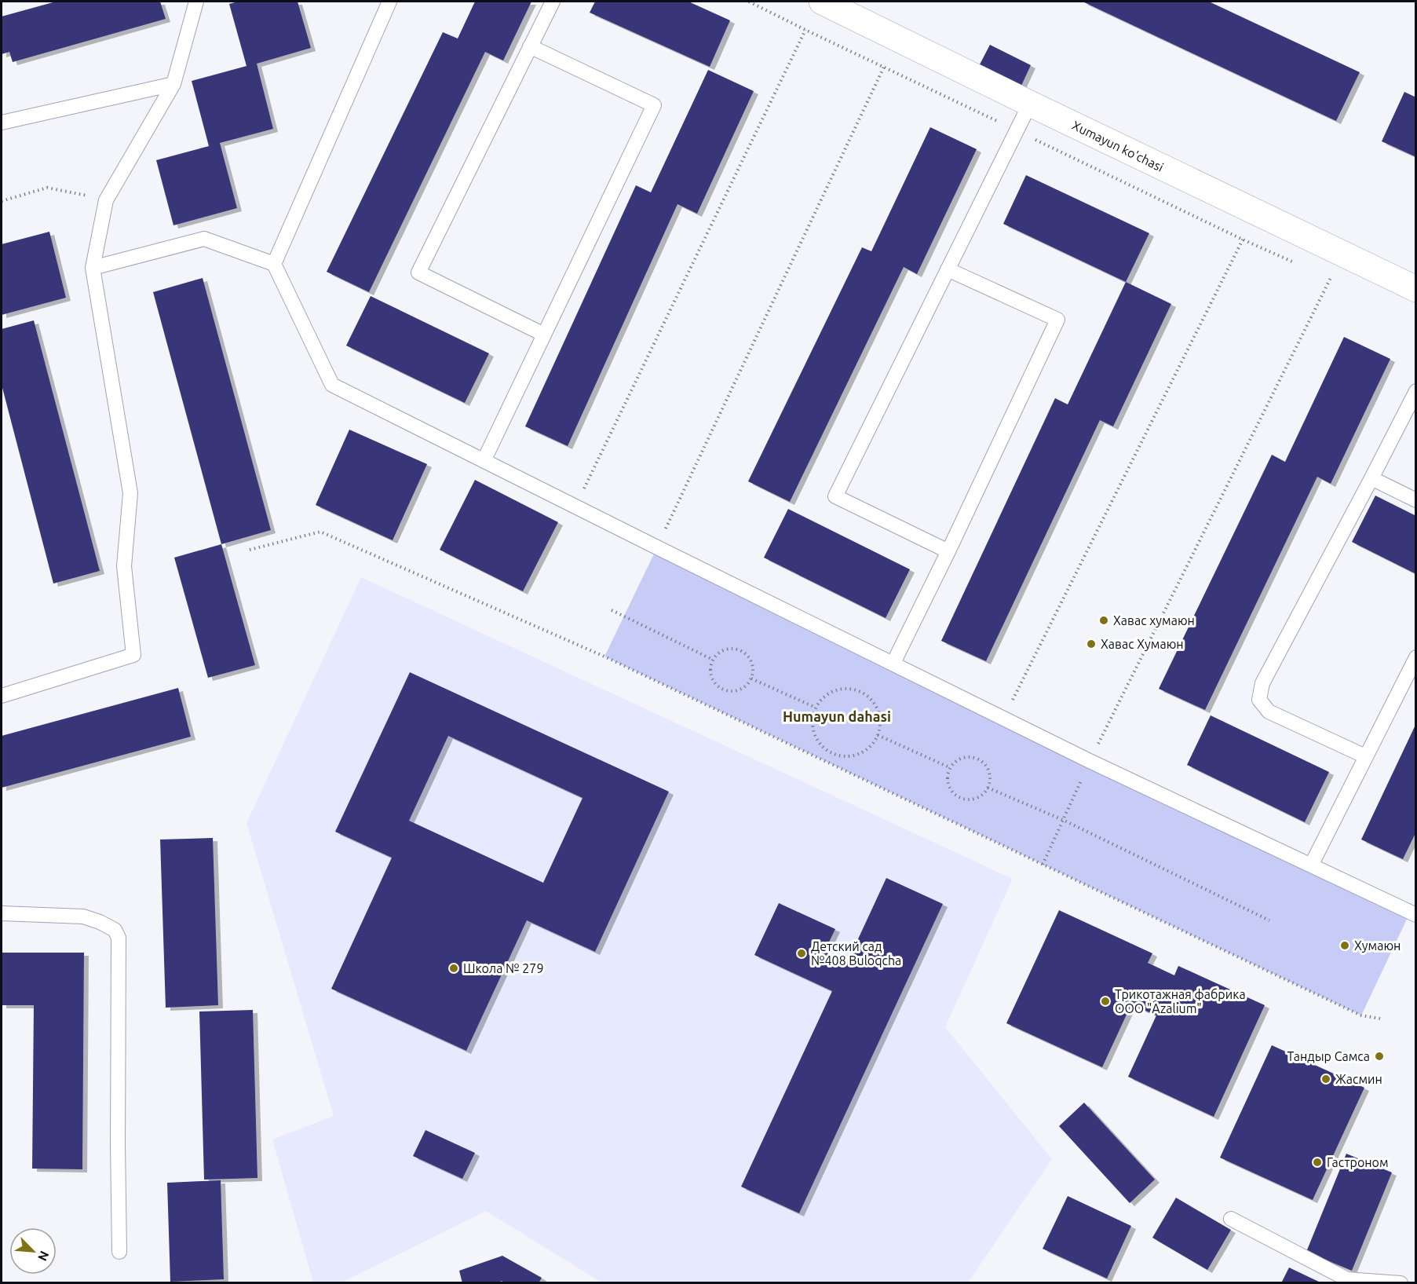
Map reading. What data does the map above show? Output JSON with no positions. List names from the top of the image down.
{
  "streets": {
    "street": ["Xumayun ko'chasi"]
  },
  "districts": ["Humayun dahasi"],
  "places": [
    "Хавас хумаюн",
    "Хавас Хумаюн",
    "Хумаюн",
    "Детский сад №408 Buloqcha",
    "Школа № 279",
    "Трикотажная фабрика ООО \"Azalium\"",
    "Тандыр Самса",
    "Жасмин",
    "Гастроном"
  ],
  "north": "bottom right"
}
